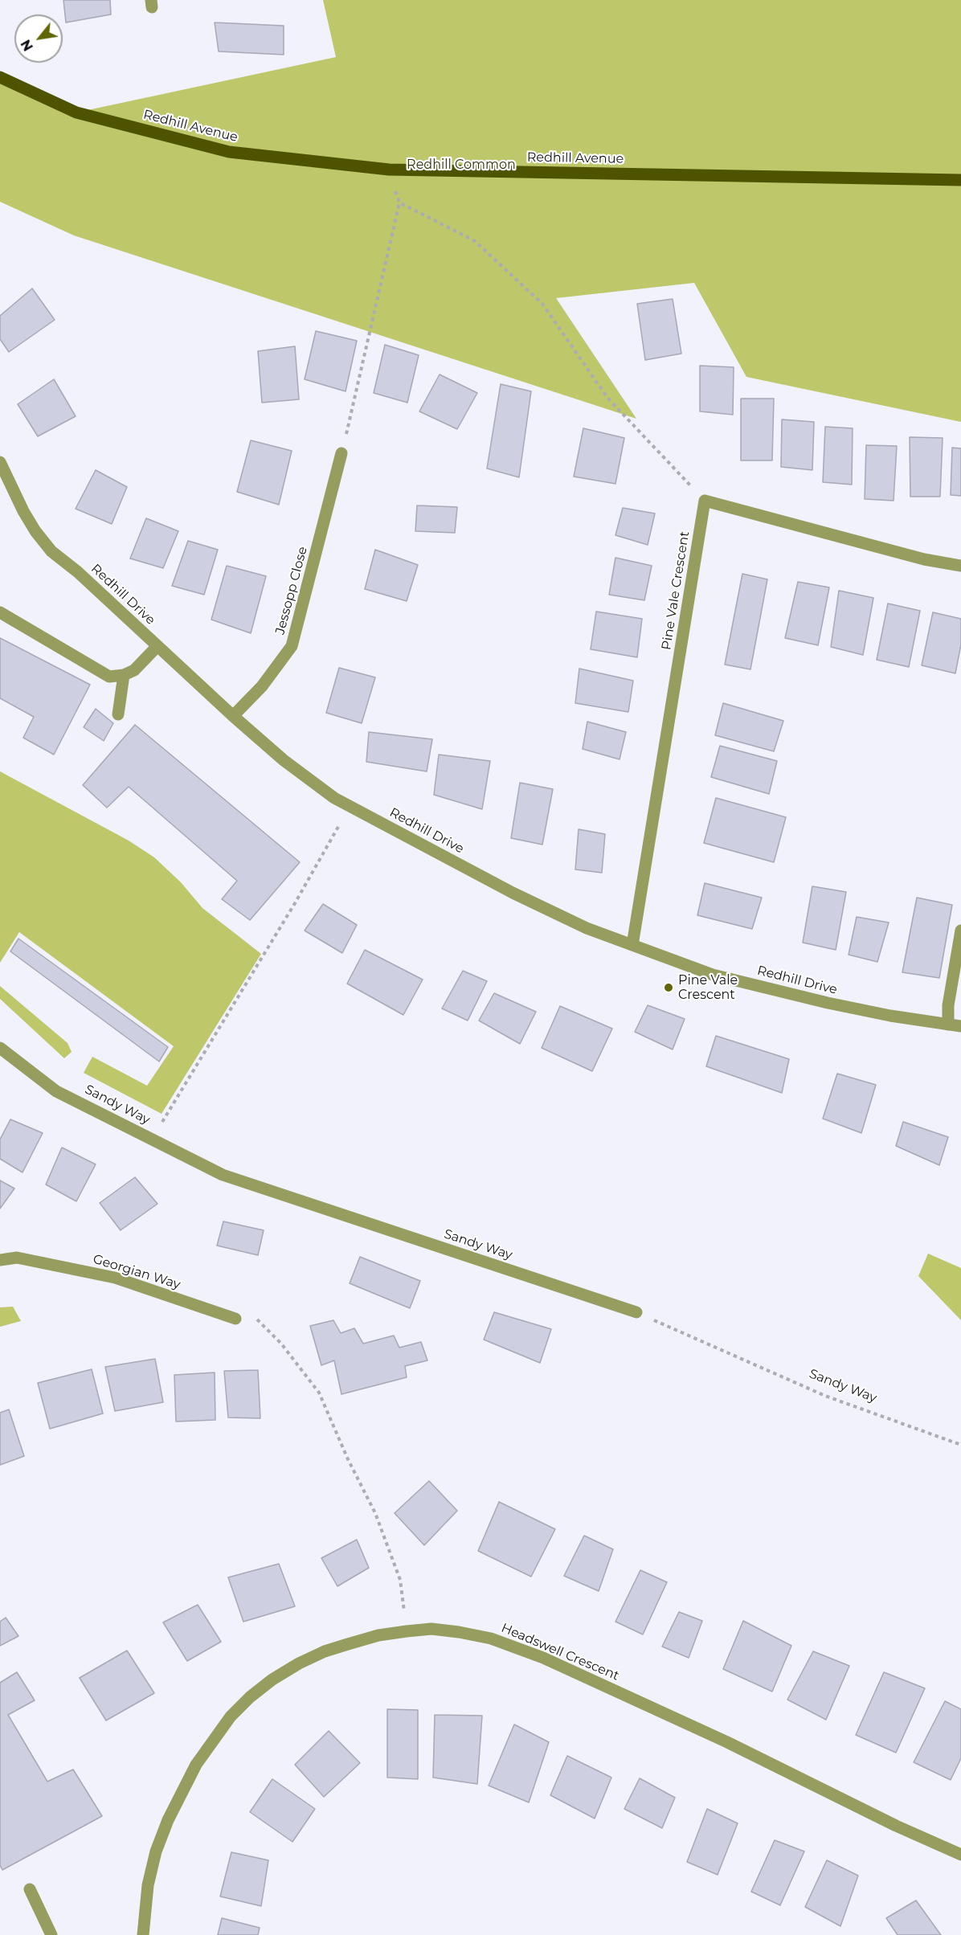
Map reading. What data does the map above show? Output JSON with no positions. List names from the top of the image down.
{
  "streets": {
    "main road": ["Redhill Avenue"],
    "street": [
      "Jessopp Close",
      "Pine Vale Crescent",
      "Redhill Drive",
      "Sandy Way",
      "Georgian Way",
      "Headswell Crescent"
    ]
  },
  "crossings": [
    ["Jessopp Close", "Redhill Drive"],
    ["Pine Vale Crescent", "Redhill Drive"]
  ],
  "parks": ["Redhill Common"],
  "places": ["Pine Vale Crescent"],
  "north": "bottom left"
}
